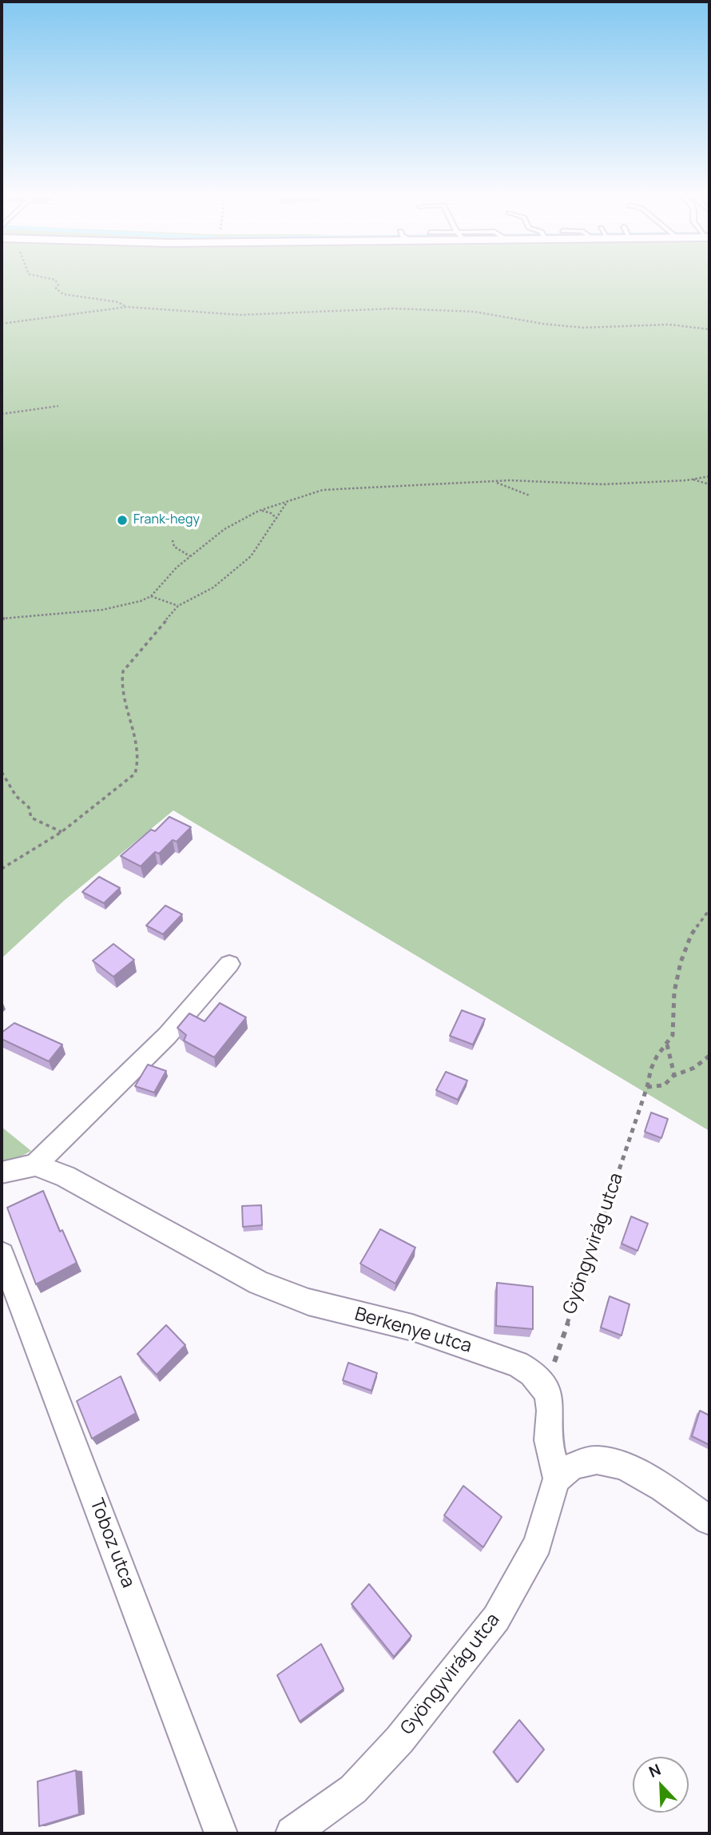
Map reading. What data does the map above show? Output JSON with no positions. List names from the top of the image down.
{
  "streets": {
    "street": ["Gyöngyvirág utca", "Berkenye utca", "Toboz utca"]
  },
  "crossings": [
    ["Gyöngyvirág utca", "Berkenye utca"]
  ],
  "places": ["Frank-hegy"],
  "north": "top left"
}
